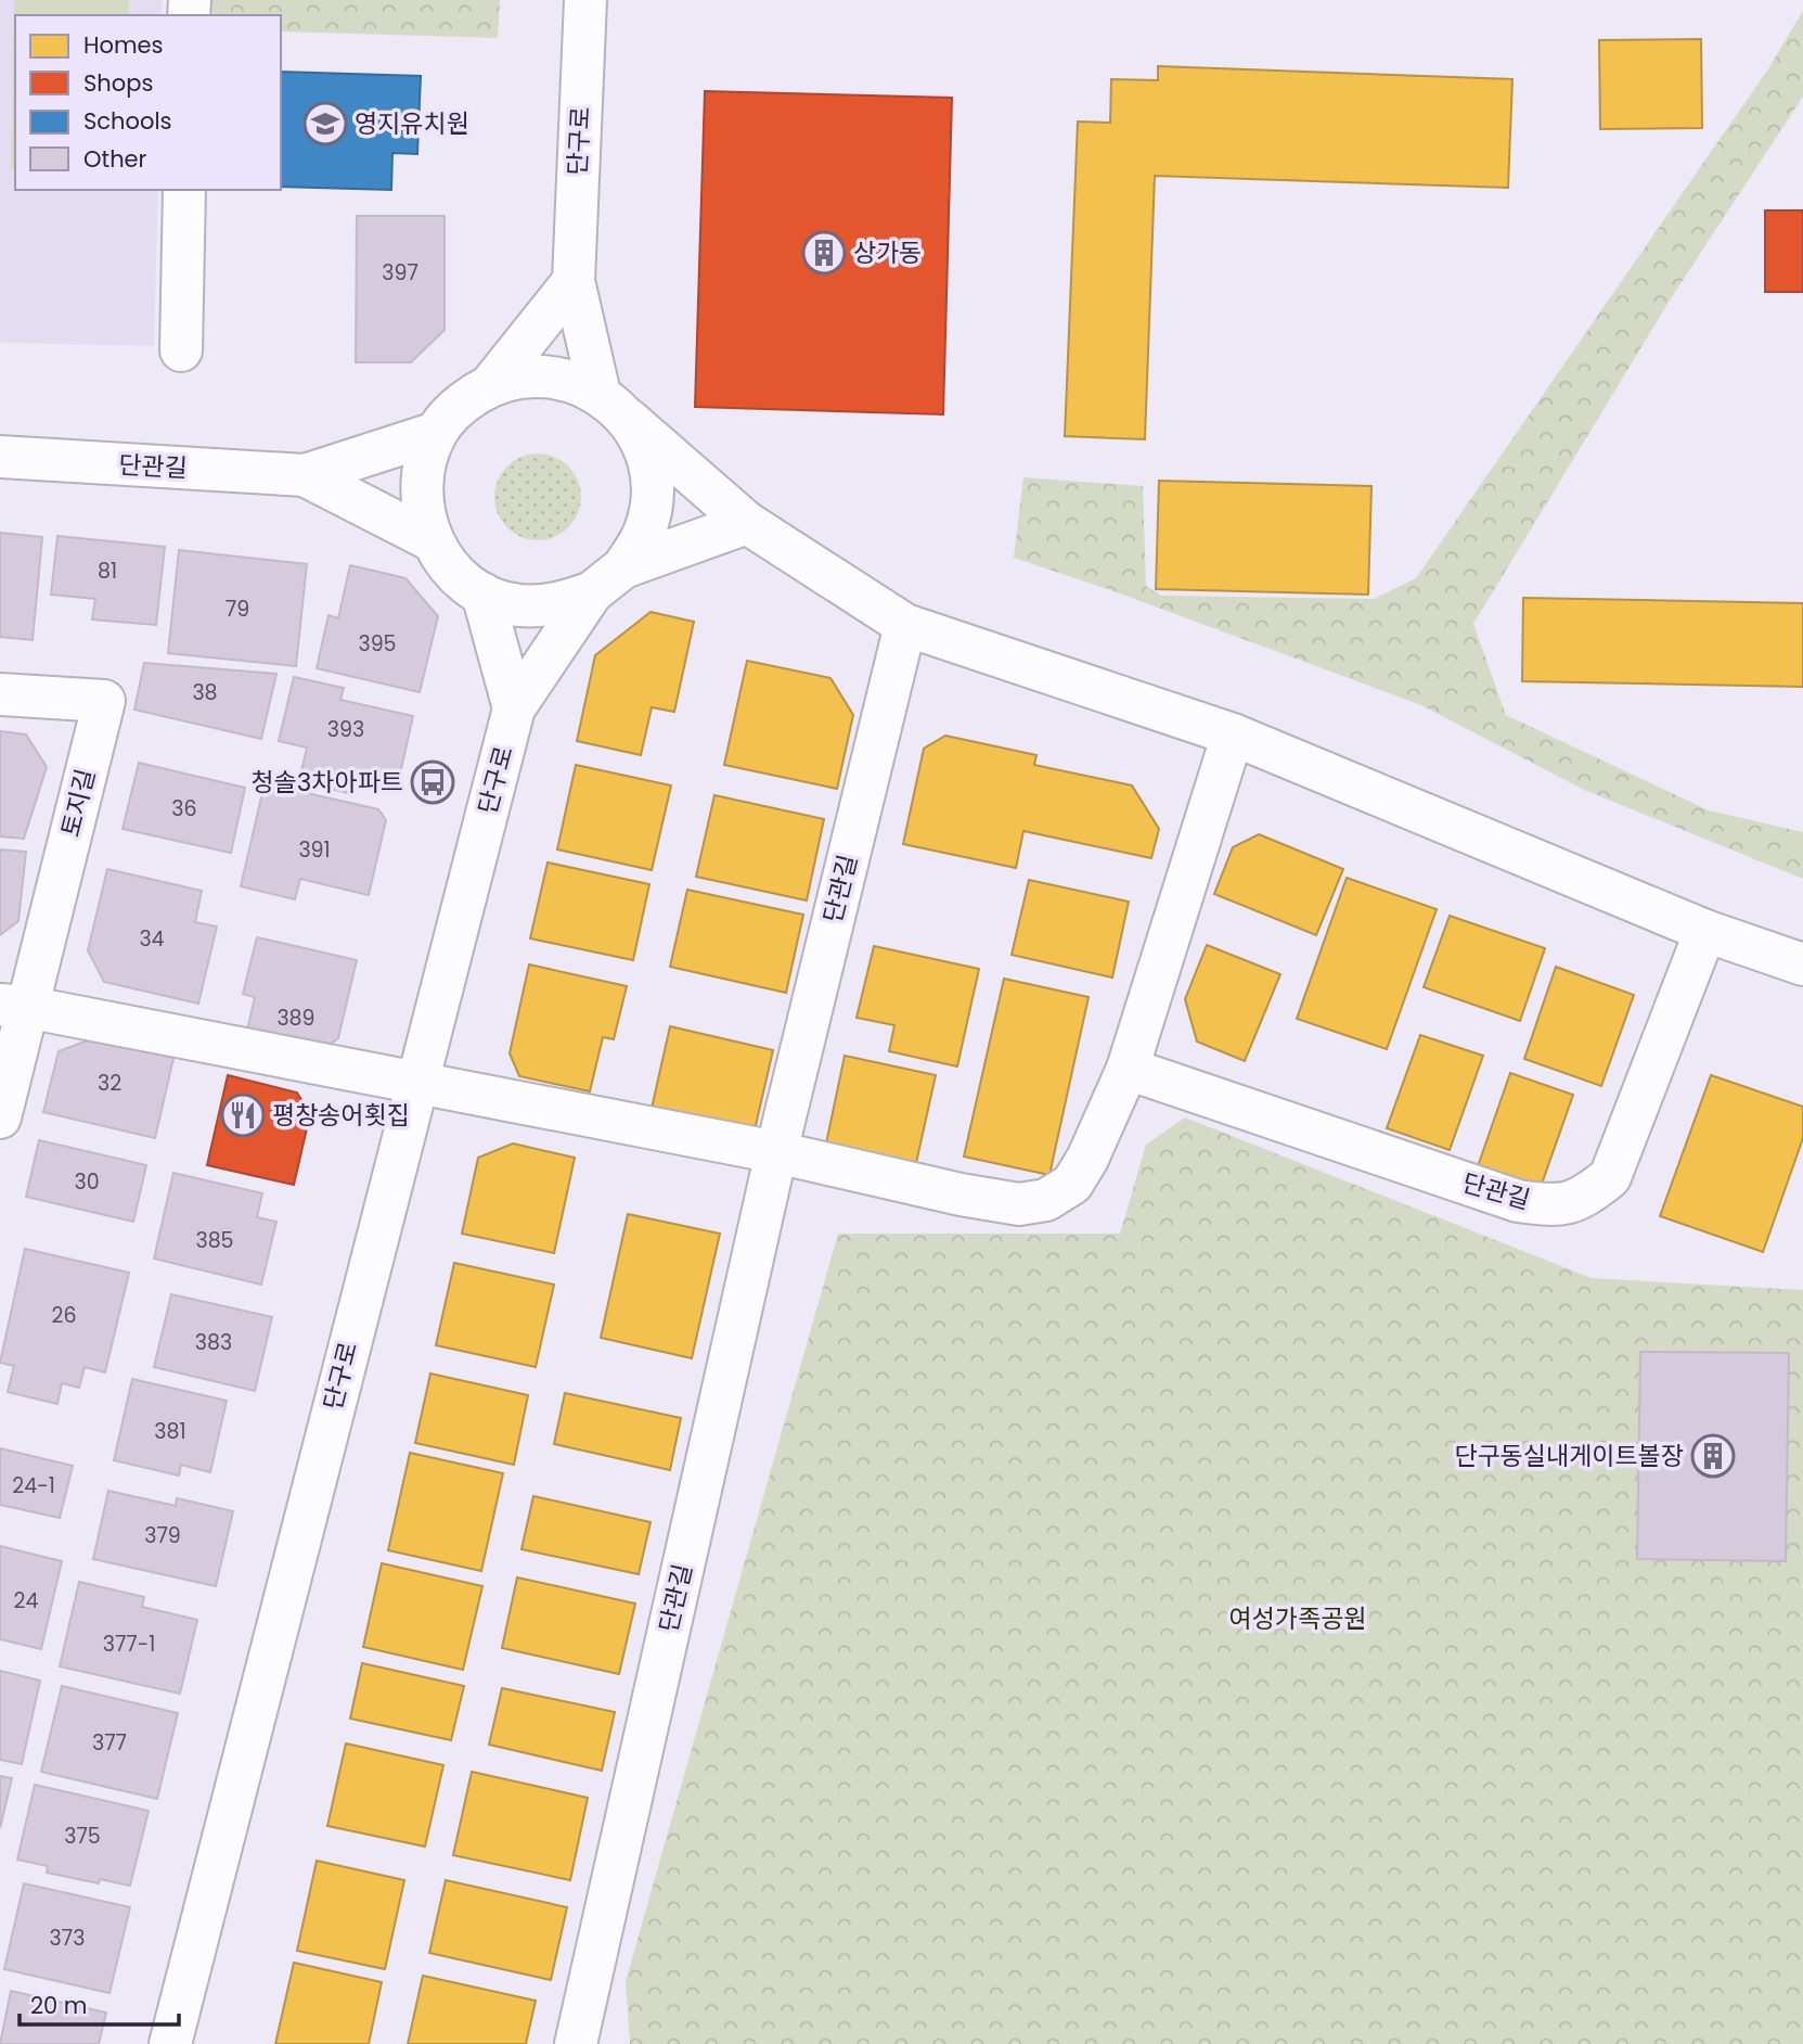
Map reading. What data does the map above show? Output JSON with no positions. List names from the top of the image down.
{
  "streets": {
    "street": ["단구로", "단관길", "토지길"]
  },
  "parks": ["여성가족공원"],
  "places": {
    "school or university": ["영지유치원"],
    "building": ["상가동", "단구동실내게이트볼장"],
    "bus stop": ["청솔3차아파트"],
    "restaurant": ["평창송어횟집"]
  },
  "house_numbers": [
    "397",
    "81",
    "79",
    "395",
    "38",
    "393",
    "36",
    "391",
    "34",
    "389",
    "32",
    "30",
    "385",
    "26",
    "383",
    "381",
    "24-1",
    "379",
    "24",
    "377-1",
    "377",
    "375",
    "373"
  ],
  "legend": [
    "Homes",
    "Shops",
    "Schools",
    "Other"
  ],
  "scale_bar": "20 m"
}
